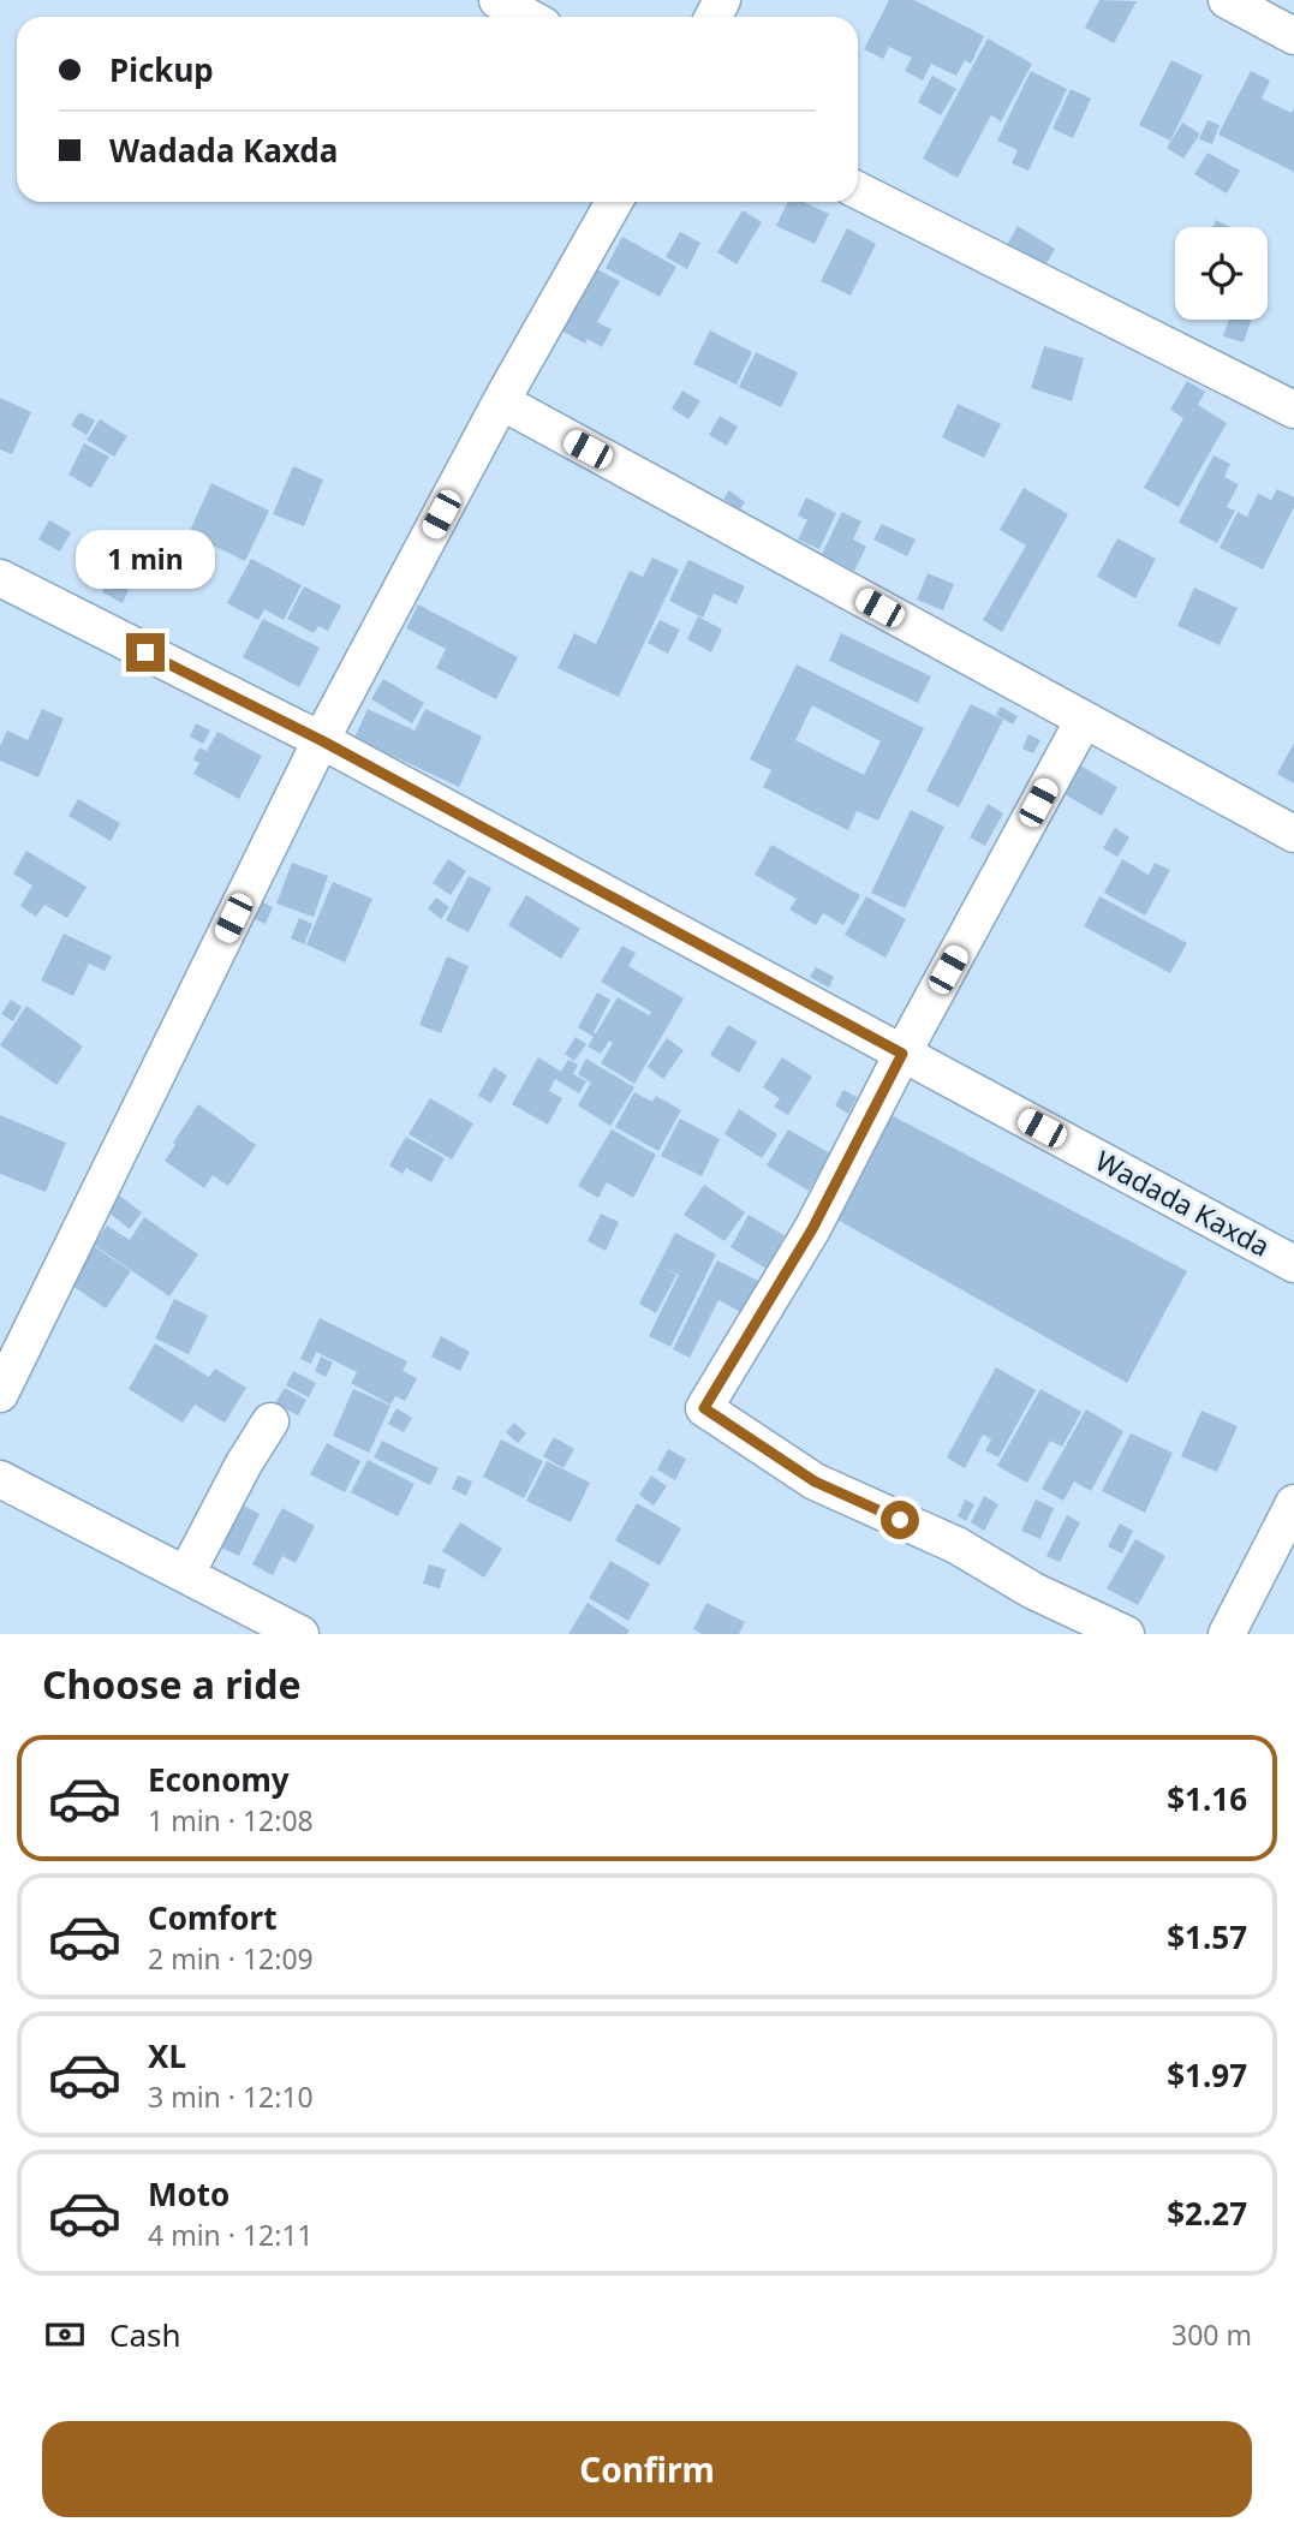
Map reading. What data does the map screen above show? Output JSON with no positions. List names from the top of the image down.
{
  "streets": {
    "street": ["Wadada Kaxda"]
  },
  "page": {
    "banner": ["Pickup", "Wadada Kaxda"],
    "bubble": "1 min",
    "heading": "Choose a ride",
    "list": [
      {
        "name": "Economy",
        "note": "1 min · 12:08",
        "value": "$1.16"
      },
      {
        "name": "Comfort",
        "note": "2 min · 12:09",
        "value": "$1.57"
      },
      {
        "name": "XL",
        "note": "3 min · 12:10",
        "value": "$1.97"
      },
      {
        "name": "Moto",
        "note": "4 min · 12:11",
        "value": "$2.27"
      }
    ],
    "pay": ["Cash", "300 m"],
    "buttons": "Confirm"
  }
}
